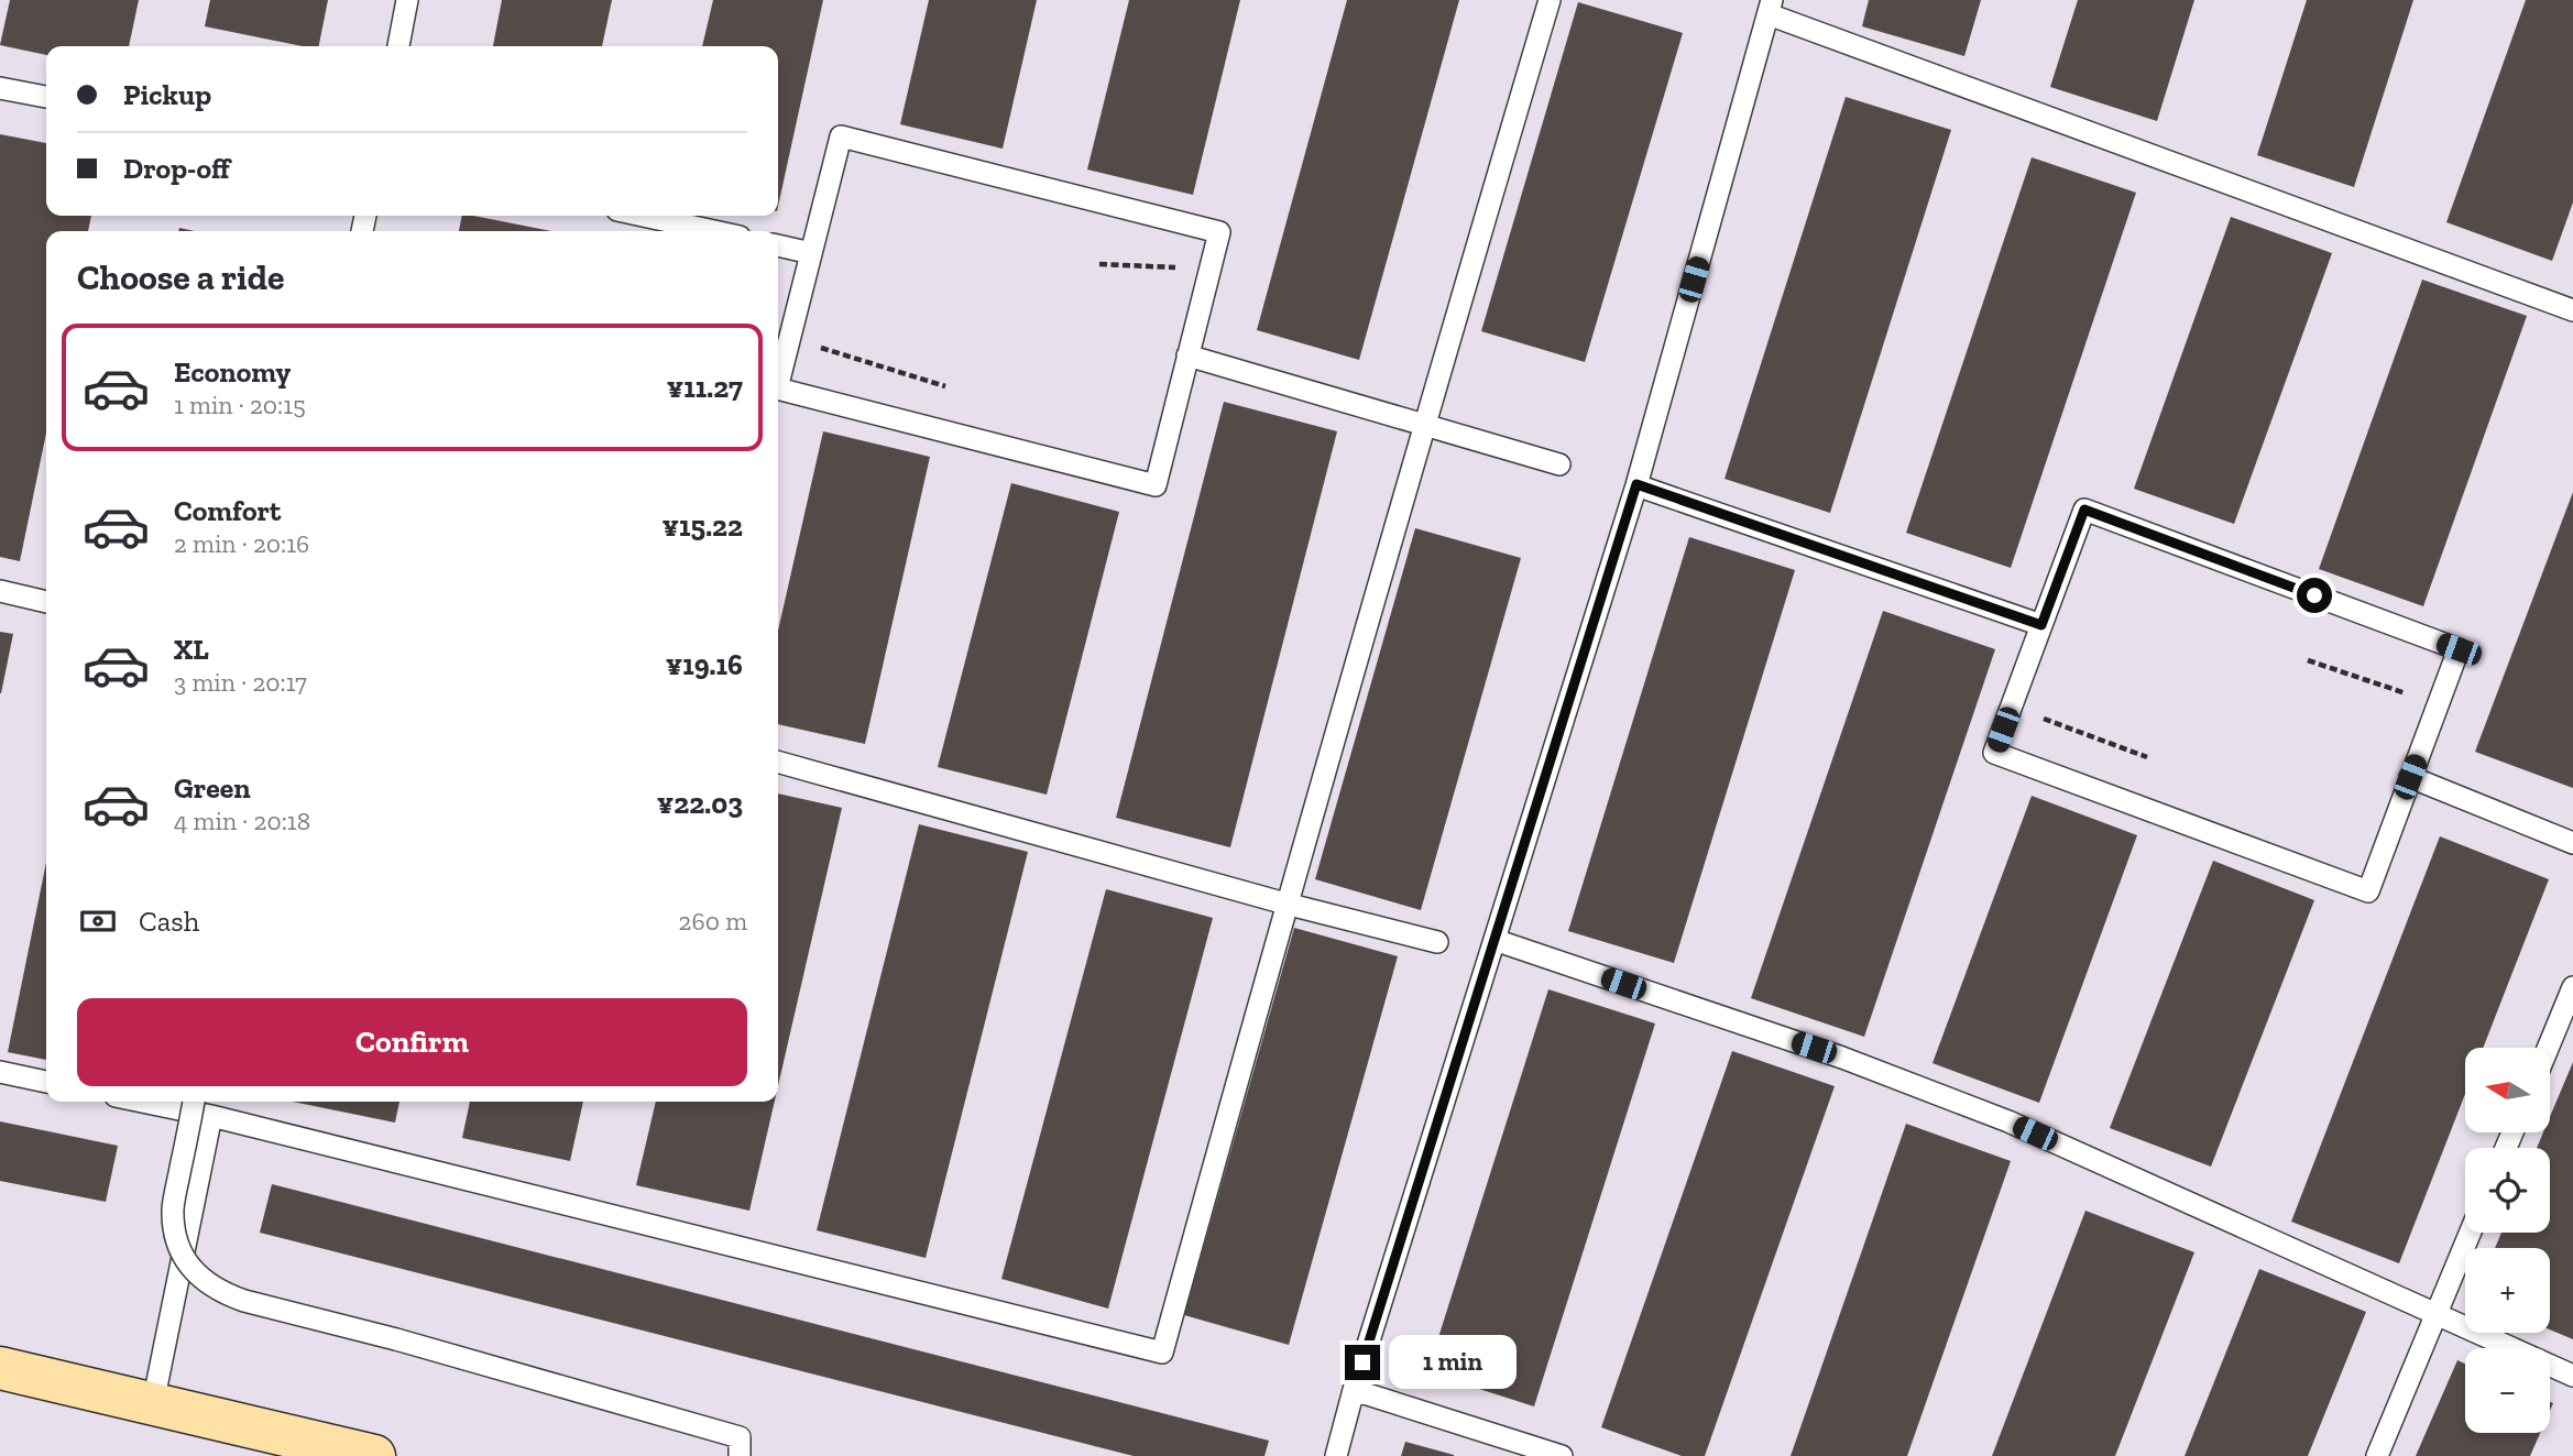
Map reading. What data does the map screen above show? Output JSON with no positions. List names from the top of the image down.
{
  "north": "left",
  "page": {
    "banner": ["Pickup", "Drop-off"],
    "heading": "Choose a ride",
    "list": [
      {
        "name": "Economy",
        "note": "1 min · 20:15",
        "value": "¥11.27"
      },
      {
        "name": "Comfort",
        "note": "2 min · 20:16",
        "value": "¥15.22"
      },
      {
        "name": "XL",
        "note": "3 min · 20:17",
        "value": "¥19.16"
      },
      {
        "name": "Green",
        "note": "4 min · 20:18",
        "value": "¥22.03"
      }
    ],
    "pay": ["Cash", "260 m"],
    "buttons": "Confirm",
    "map_buttons": ["+", "−"],
    "bubble": "1 min"
  }
}
